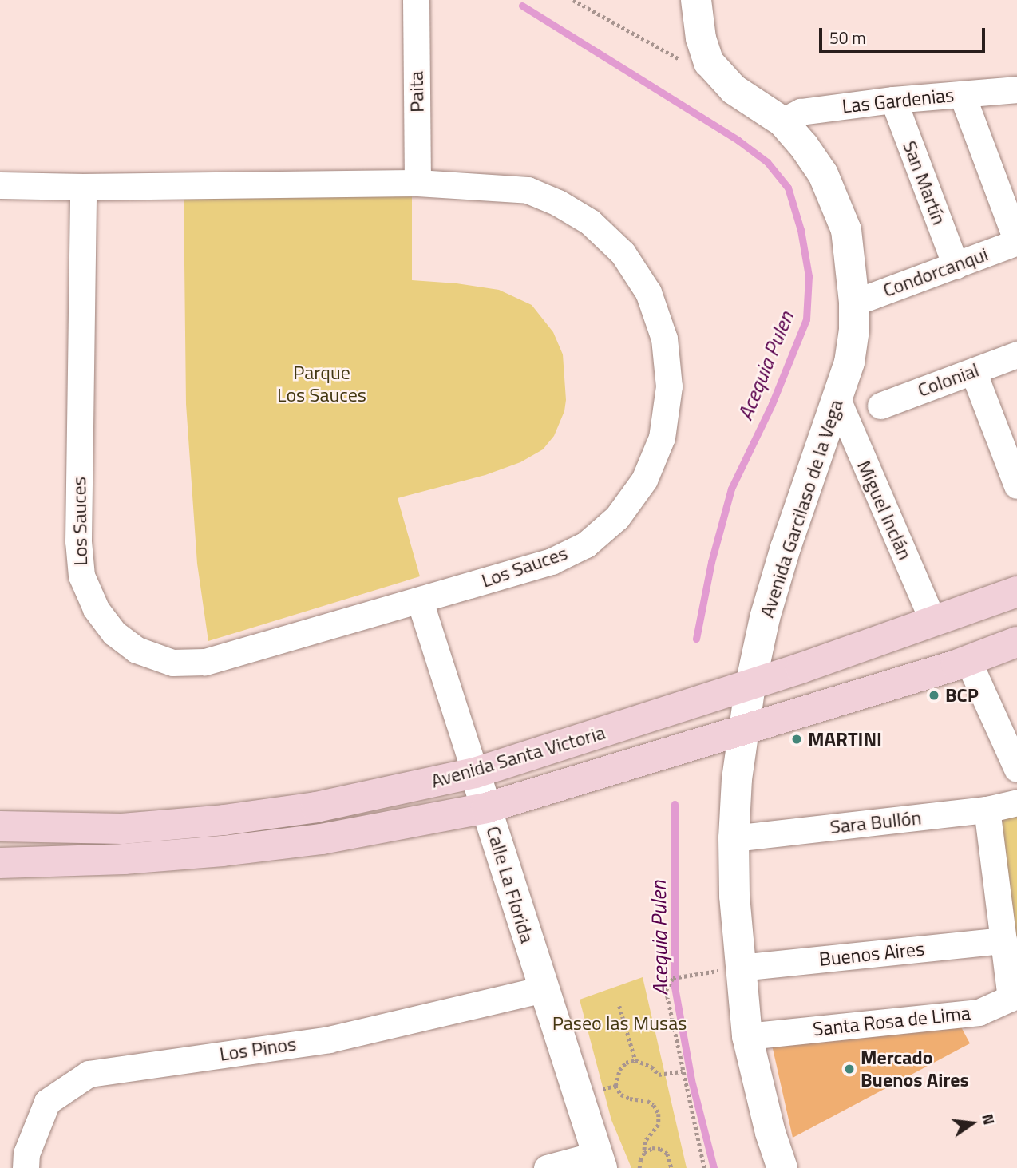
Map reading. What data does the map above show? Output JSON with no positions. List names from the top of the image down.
{
  "streets": {
    "main road": ["Avenida Santa Victoria"],
    "street": [
      "Paita",
      "Las Gardenias",
      "San Martín",
      "Condorcanqui",
      "Colonial",
      "Avenida Garcilaso de la Vega",
      "Miguel Inclán",
      "Los Sauces",
      "Sara Bullón",
      "Calle La Florida",
      "Buenos Aires",
      "Santa Rosa de Lima",
      "Los Pinos"
    ]
  },
  "crossings": [
    ["Paita", "Los Sauces"],
    ["Las Gardenias", "San Martín"],
    ["Las Gardenias", "Avenida Garcilaso de la Vega"],
    ["San Martín", "Condorcanqui"],
    ["Condorcanqui", "Avenida Garcilaso de la Vega"],
    ["Avenida Garcilaso de la Vega", "Miguel Inclán"],
    ["Avenida Garcilaso de la Vega", "Avenida Santa Victoria"],
    ["Avenida Garcilaso de la Vega", "Sara Bullón"],
    ["Avenida Garcilaso de la Vega", "Buenos Aires"],
    ["Avenida Garcilaso de la Vega", "Santa Rosa de Lima"],
    ["Miguel Inclán", "Avenida Santa Victoria"],
    ["Los Sauces", "Calle La Florida"],
    ["Avenida Santa Victoria", "Calle La Florida"],
    ["Sara Bullón", "Santa Rosa de Lima"],
    ["Calle La Florida", "Los Pinos"],
    ["Buenos Aires", "Santa Rosa de Lima"]
  ],
  "water": ["Acequia Pulen"],
  "parks": ["Parque Los Sauces", "Paseo las Musas"],
  "places": ["BCP", "MARTINI", "Mercado Buenos Aires"],
  "scale_bar": "50 m",
  "north": "right"
}
